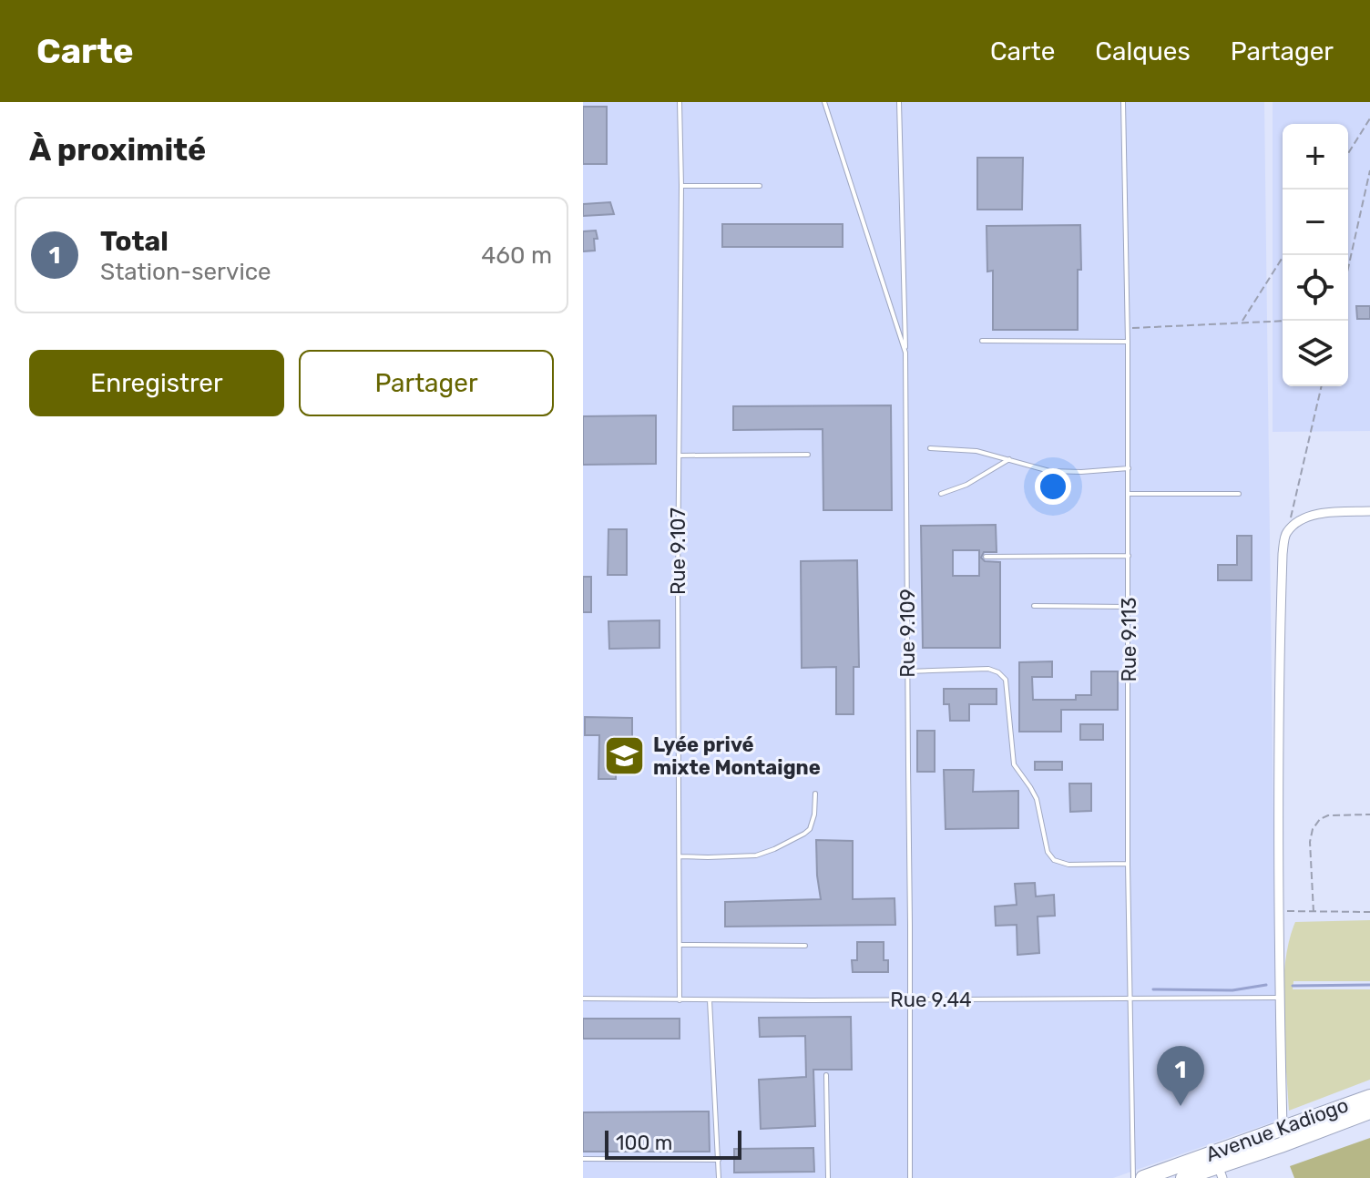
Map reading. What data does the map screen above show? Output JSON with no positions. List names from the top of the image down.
{
  "streets": {
    "highway": ["Avenue Kadiogo"],
    "lane": [
      "Rue 9.107",
      "Rue 9.109",
      "Rue 9.113",
      "Rue 9.44"
    ]
  },
  "crossings": [
    ["Rue 9.107", "Rue 9.44"],
    ["Rue 9.109", "Rue 9.44"],
    ["Rue 9.113", "Rue 9.44"]
  ],
  "places": {
    "school or university": ["Lyée privé mixte Montaigne"]
  },
  "scale_bar": "100 m",
  "page": {
    "header": "Carte",
    "nav": ["Carte", "Calques", "Partager"],
    "heading": "À proximité",
    "map_buttons": ["+", "−"],
    "list": [
      {
        "mark": "1",
        "name": "Total",
        "note": "Station-service",
        "value": "460 m"
      }
    ],
    "buttons": ["Enregistrer", "Partager"],
    "pins": "1",
    "scale": "100 m"
  }
}
